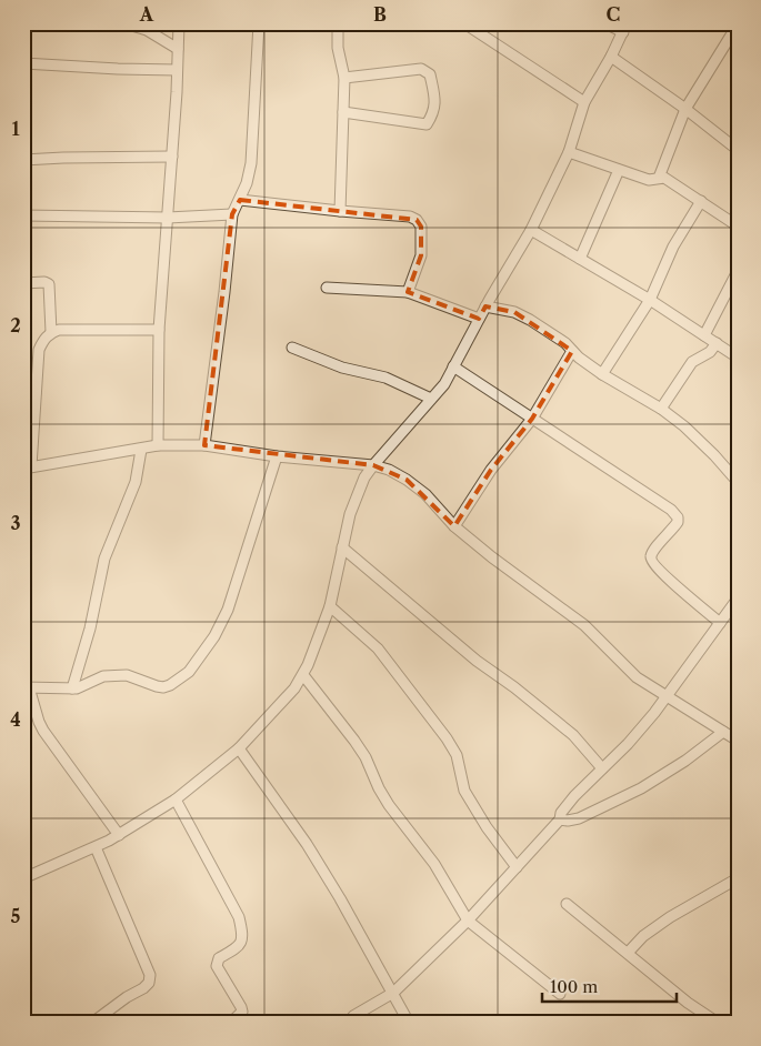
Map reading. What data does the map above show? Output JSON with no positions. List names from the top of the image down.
{
  "scale_bar": "100 m",
  "grid": {
    "columns": ["A", "B", "C"],
    "rows": [
      "1",
      "2",
      "3",
      "4",
      "5"
    ]
  }
}
